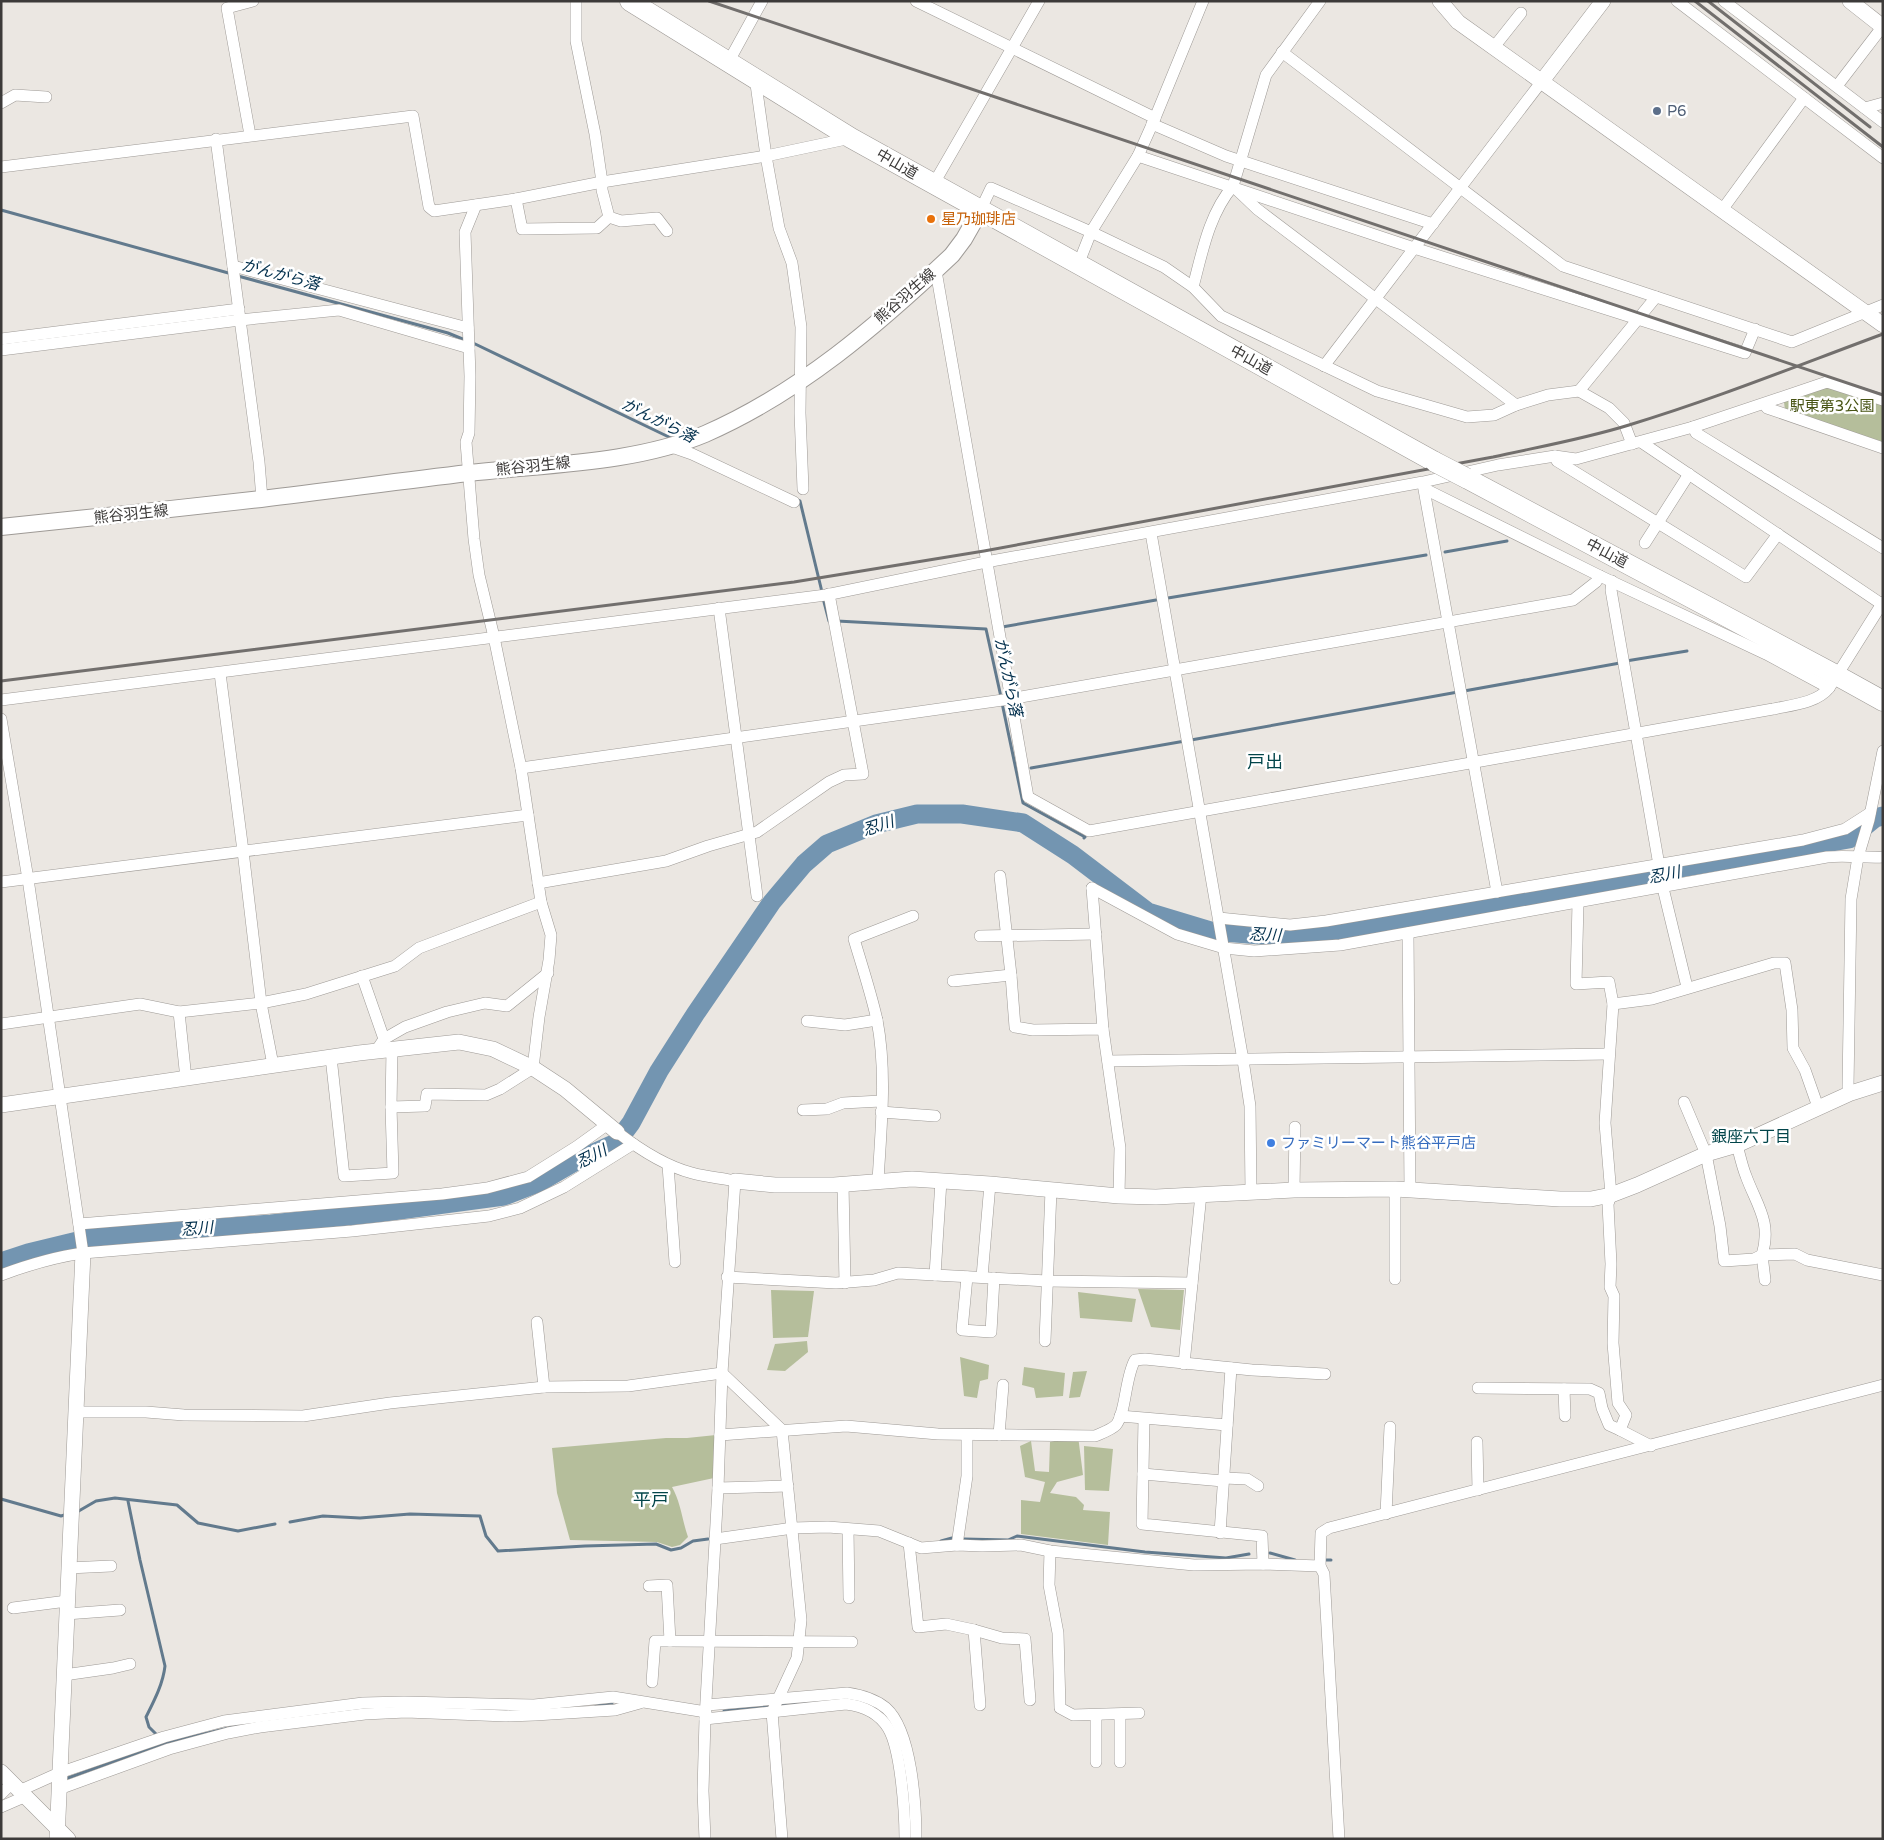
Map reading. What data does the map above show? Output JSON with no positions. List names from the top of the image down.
{
  "streets": {
    "highway": ["中山道"],
    "main road": ["熊谷羽生線"]
  },
  "crossings": [
    ["中山道", "熊谷羽生線"]
  ],
  "districts": ["戸出", "銀座六丁目", "平戸"],
  "water": ["がんがら落", "忍川"],
  "parks": ["駅東第3公園"],
  "places": ["P6", "星乃珈琲店", "ファミリーマート熊谷平戸店"]
}
